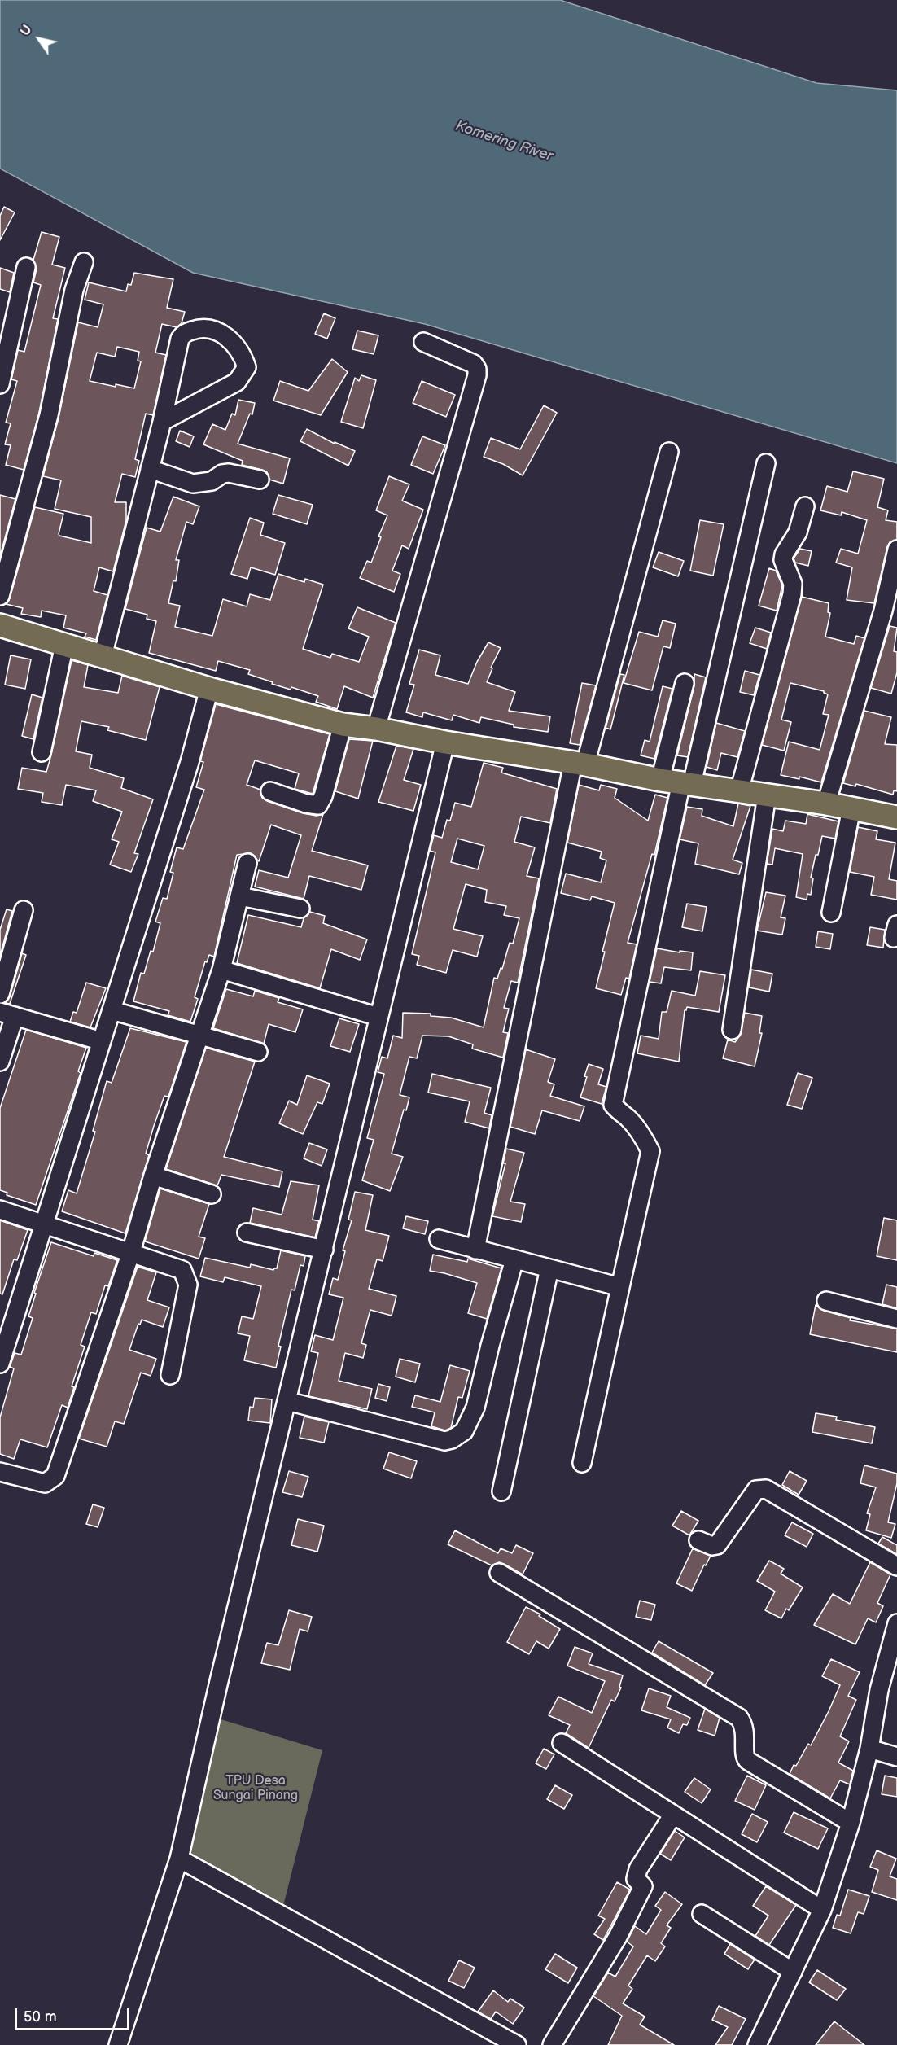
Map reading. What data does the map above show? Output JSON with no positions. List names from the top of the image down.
{
  "water": ["Komering River"],
  "parks": ["TPU Desa Sungai Pinang"],
  "scale_bar": "50 m",
  "north": "top left"
}
